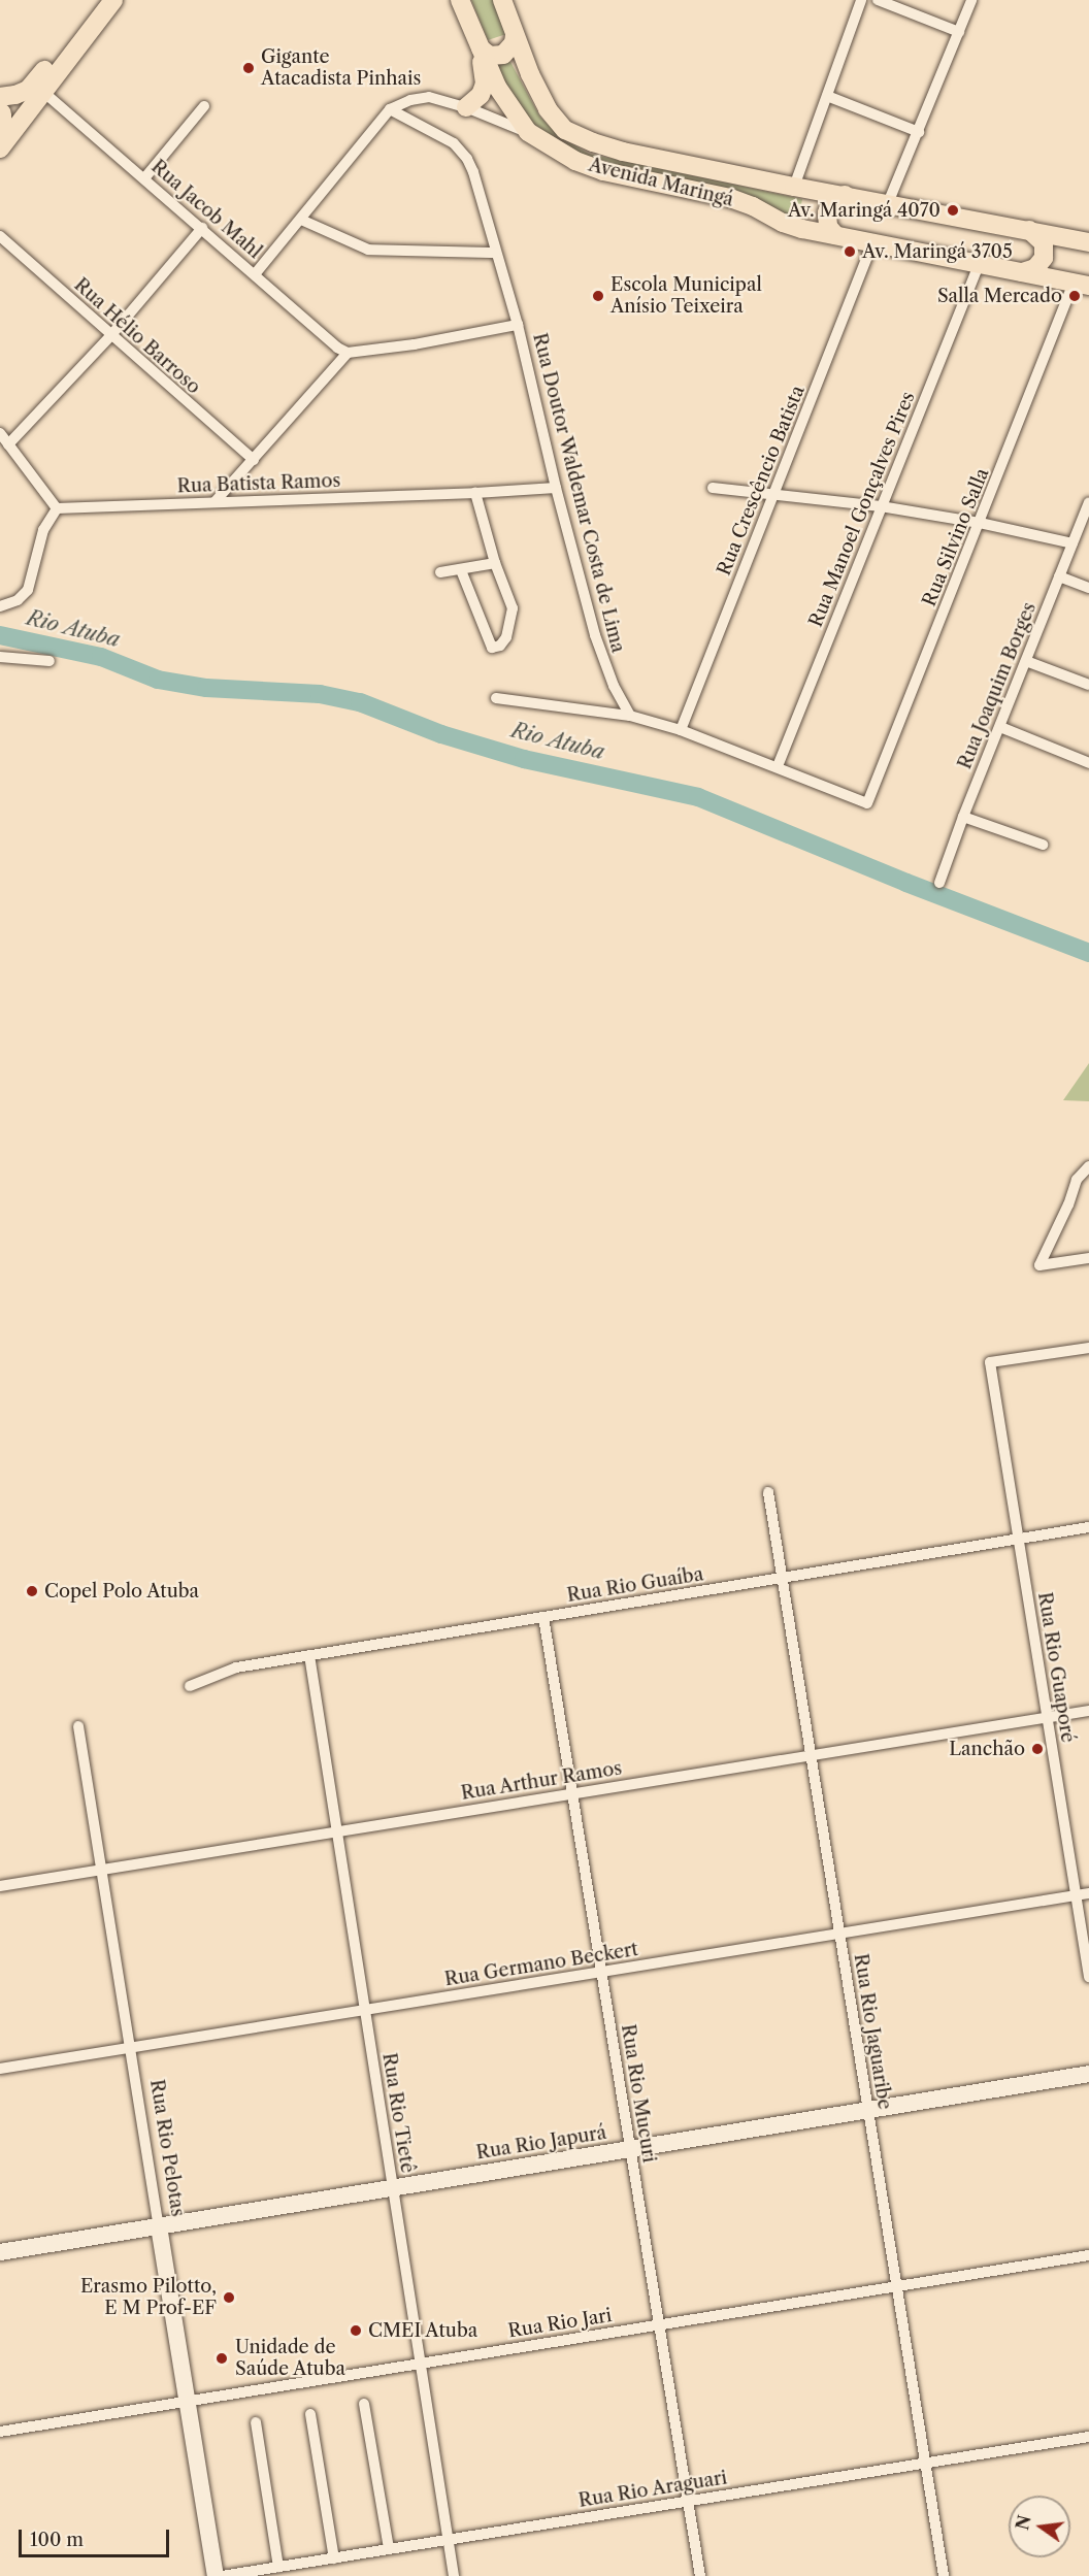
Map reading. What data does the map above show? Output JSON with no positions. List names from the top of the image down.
{
  "streets": {
    "main road": ["Avenida Maringá"],
    "street": [
      "Rua Jacob Mahl",
      "Rua Hélio Barroso",
      "Rua Crescêncio Batista",
      "Rua Batista Ramos",
      "Rua Doutor Waldemar Costa de Lima",
      "Rua Manoel Gonçalves Pires",
      "Rua Silvino Salla",
      "Rua Joaquim Borges",
      "Rua Rio Guaíba",
      "Rua Rio Guaporé",
      "Rua Arthur Ramos",
      "Rua Germano Beckert",
      "Rua Rio Jaguaribe",
      "Rua Rio Mucuri",
      "Rua Rio Tietê",
      "Rua Rio Japurá",
      "Rua Rio Pelotas",
      "Rua Rio Jari",
      "Rua Rio Araguari"
    ]
  },
  "crossings": [
    ["Avenida Maringá", "Rua Crescêncio Batista"],
    ["Avenida Maringá", "Rua Manoel Gonçalves Pires"],
    ["Avenida Maringá", "Rua Silvino Salla"],
    ["Rua Batista Ramos", "Rua Doutor Waldemar Costa de Lima"],
    ["Rua Manoel Gonçalves Pires", "Rua Silvino Salla"],
    ["Rua Rio Guaíba", "Rua Rio Guaporé"],
    ["Rua Rio Guaíba", "Rua Rio Jaguaribe"],
    ["Rua Rio Guaíba", "Rua Rio Mucuri"],
    ["Rua Rio Guaíba", "Rua Rio Tietê"],
    ["Rua Rio Guaporé", "Rua Arthur Ramos"],
    ["Rua Rio Guaporé", "Rua Germano Beckert"],
    ["Rua Arthur Ramos", "Rua Rio Jaguaribe"],
    ["Rua Arthur Ramos", "Rua Rio Mucuri"],
    ["Rua Arthur Ramos", "Rua Rio Tietê"],
    ["Rua Arthur Ramos", "Rua Rio Pelotas"],
    ["Rua Germano Beckert", "Rua Rio Jaguaribe"],
    ["Rua Germano Beckert", "Rua Rio Mucuri"],
    ["Rua Germano Beckert", "Rua Rio Tietê"],
    ["Rua Germano Beckert", "Rua Rio Pelotas"],
    ["Rua Rio Jaguaribe", "Rua Rio Japurá"],
    ["Rua Rio Jaguaribe", "Rua Rio Jari"],
    ["Rua Rio Jaguaribe", "Rua Rio Araguari"],
    ["Rua Rio Mucuri", "Rua Rio Japurá"],
    ["Rua Rio Mucuri", "Rua Rio Jari"],
    ["Rua Rio Mucuri", "Rua Rio Araguari"],
    ["Rua Rio Tietê", "Rua Rio Japurá"],
    ["Rua Rio Tietê", "Rua Rio Jari"],
    ["Rua Rio Tietê", "Rua Rio Araguari"],
    ["Rua Rio Japurá", "Rua Rio Pelotas"],
    ["Rua Rio Pelotas", "Rua Rio Jari"]
  ],
  "water": ["Rio Atuba"],
  "places": [
    "Gigante Atacadista Pinhais",
    "Av. Maringá 4070",
    "Av. Maringá 3705",
    "Escola Municipal Anísio Teixeira",
    "Salla Mercado",
    "Copel Polo Atuba",
    "Lanchão",
    "Erasmo Pilotto, E M Prof-EF",
    "CMEI Atuba",
    "Unidade de Saúde Atuba"
  ],
  "scale_bar": "100 m",
  "north": "left"
}
